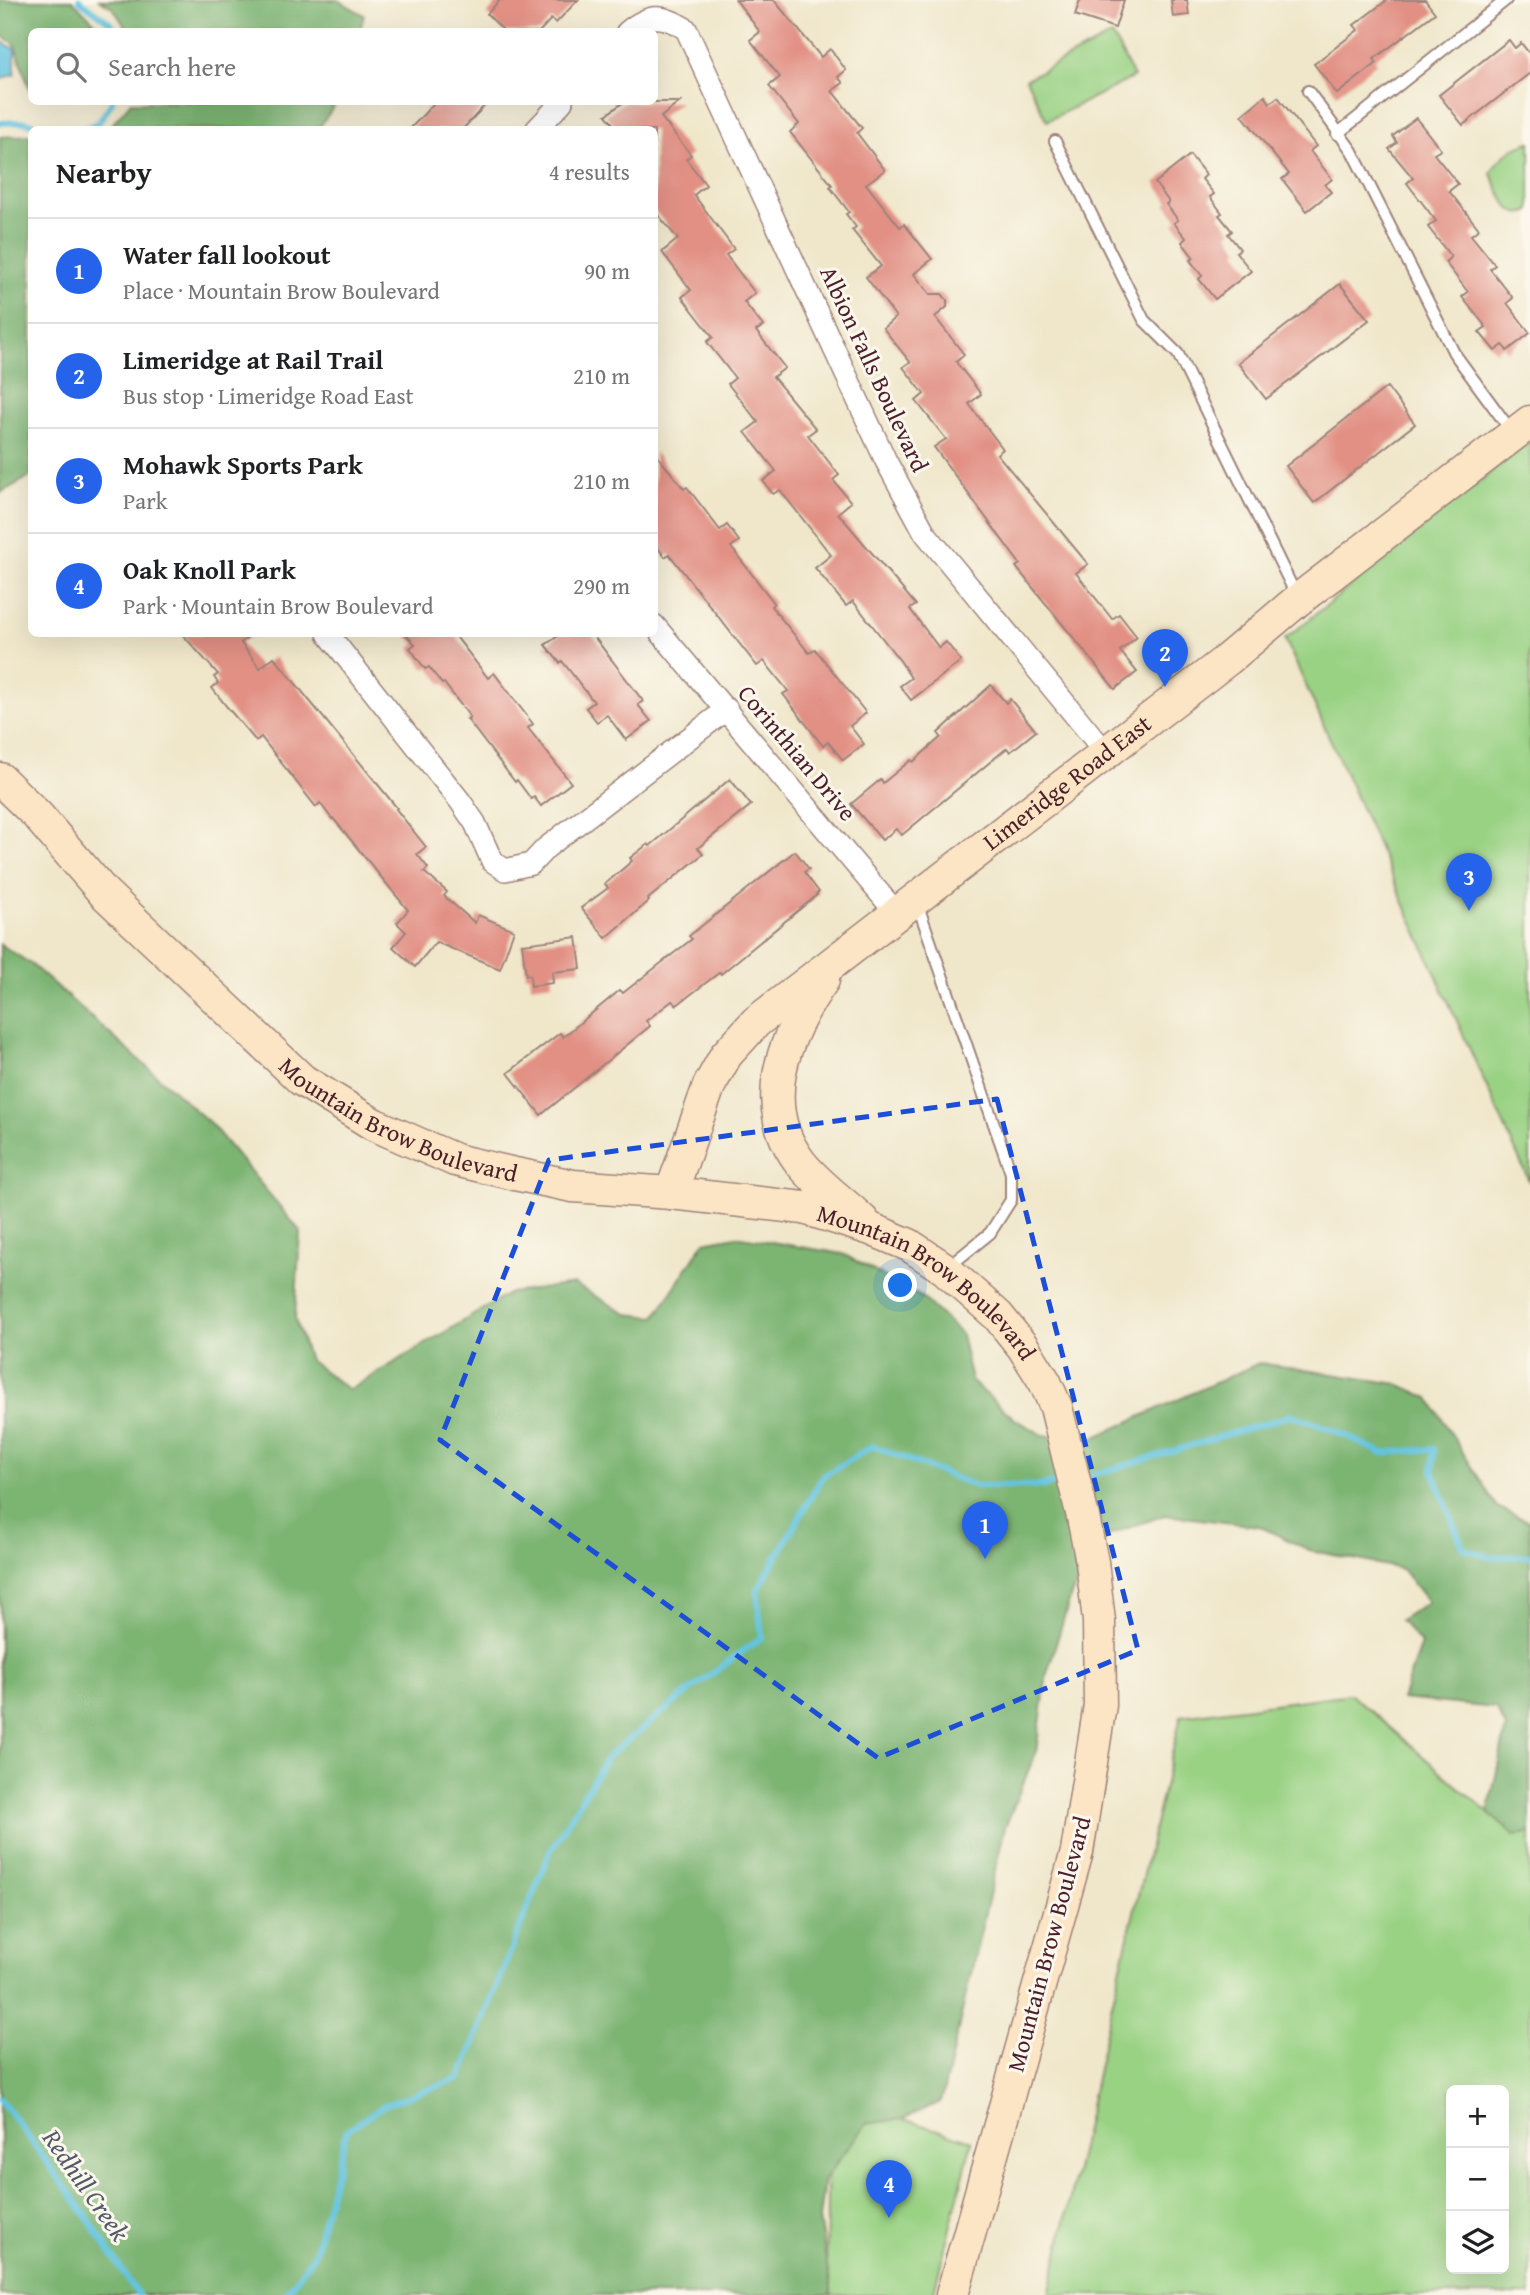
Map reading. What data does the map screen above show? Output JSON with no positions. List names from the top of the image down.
{
  "streets": {
    "main road": ["Limeridge Road East", "Mountain Brow Boulevard"],
    "street": ["Albion Falls Boulevard", "Corinthian Drive"]
  },
  "crossings": [
    ["Albion Falls Boulevard", "Limeridge Road East"],
    ["Corinthian Drive", "Limeridge Road East"],
    ["Limeridge Road East", "Mountain Brow Boulevard"]
  ],
  "water": ["Redhill Creek"],
  "page": {
    "search": "Search here",
    "heading": ["Nearby", "4 results"],
    "list": [
      {
        "mark": "1",
        "name": "Water fall lookout",
        "note": "Place · Mountain Brow Boulevard",
        "value": "90 m"
      },
      {
        "mark": "2",
        "name": "Limeridge at Rail Trail",
        "note": "Bus stop · Limeridge Road East",
        "value": "210 m"
      },
      {
        "mark": "3",
        "name": "Mohawk Sports Park",
        "note": "Park",
        "value": "210 m"
      },
      {
        "mark": "4",
        "name": "Oak Knoll Park",
        "note": "Park · Mountain Brow Boulevard",
        "value": "290 m"
      }
    ],
    "pins": [
      "2",
      "3",
      "1",
      "4"
    ],
    "map_buttons": ["+", "−"]
  }
}
